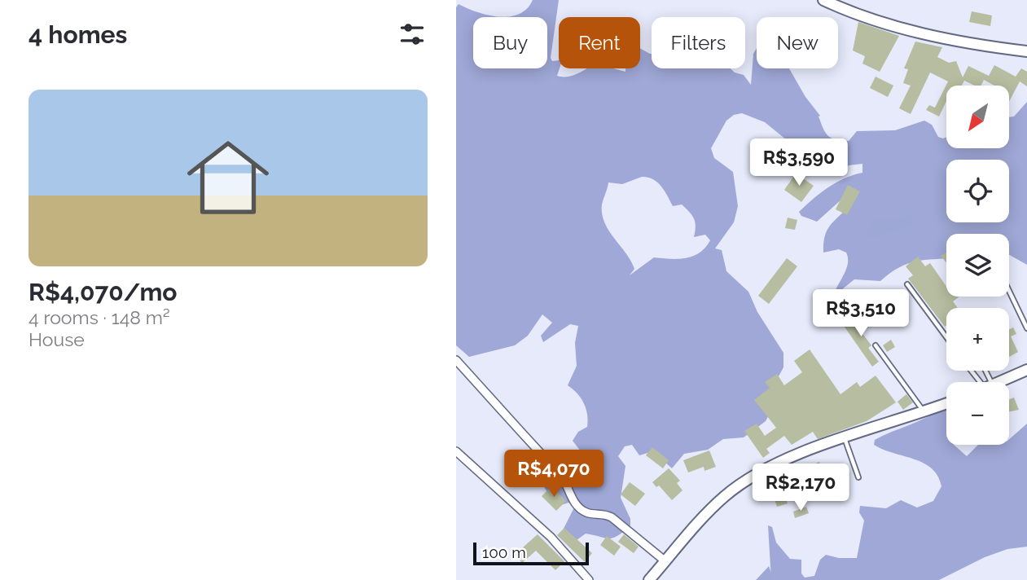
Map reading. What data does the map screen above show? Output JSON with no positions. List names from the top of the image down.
{
  "scale_bar": "100 m",
  "north": "bottom left",
  "page": {
    "heading": "4 homes",
    "chip": [
      "Buy",
      "Rent",
      "Filters",
      "New"
    ],
    "list": [
      {
        "name": "R$4,070/mo",
        "note": "4 rooms · 148 m² · House"
      }
    ],
    "map_buttons": ["+", "−"],
    "price": [
      "R$3,590",
      "R$3,510",
      "R$4,070",
      "R$2,170"
    ],
    "scale": "100 m"
  }
}
